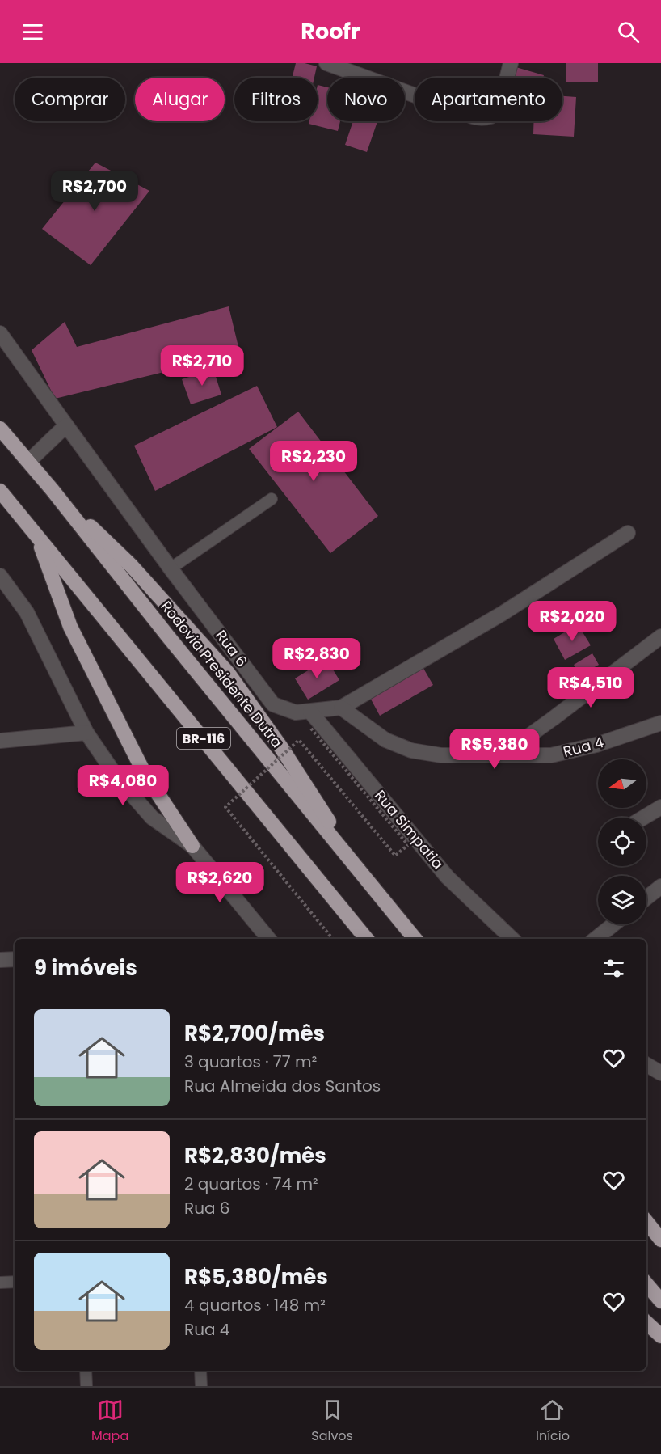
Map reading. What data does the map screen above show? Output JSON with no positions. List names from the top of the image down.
{
  "streets": {
    "highway": ["Rodovia Presidente Dutra", "BR-116"],
    "street": ["Rua 6", "Rua 4", "Rua Simpatia"]
  },
  "crossings": [
    ["Rua 6", "Rua 4"],
    ["Rua 6", "Rua Simpatia"]
  ],
  "north": "left",
  "page": {
    "header": "Roofr",
    "chip": [
      "Comprar",
      "Alugar",
      "Filtros",
      "Novo",
      "Apartamento"
    ],
    "price": [
      "R$2,700",
      "R$2,710",
      "R$2,230",
      "R$2,020",
      "R$2,830",
      "R$4,510",
      "R$5,380",
      "R$4,080",
      "R$2,620"
    ],
    "heading": "9 imóveis",
    "list": [
      {
        "name": "R$2,700/mês",
        "note": "3 quartos · 77 m² · Rua Almeida dos Santos"
      },
      {
        "name": "R$2,830/mês",
        "note": "2 quartos · 74 m² · Rua 6"
      },
      {
        "name": "R$5,380/mês",
        "note": "4 quartos · 148 m² · Rua 4"
      }
    ],
    "tabs": ["Mapa", "Salvos", "Início"]
  }
}
